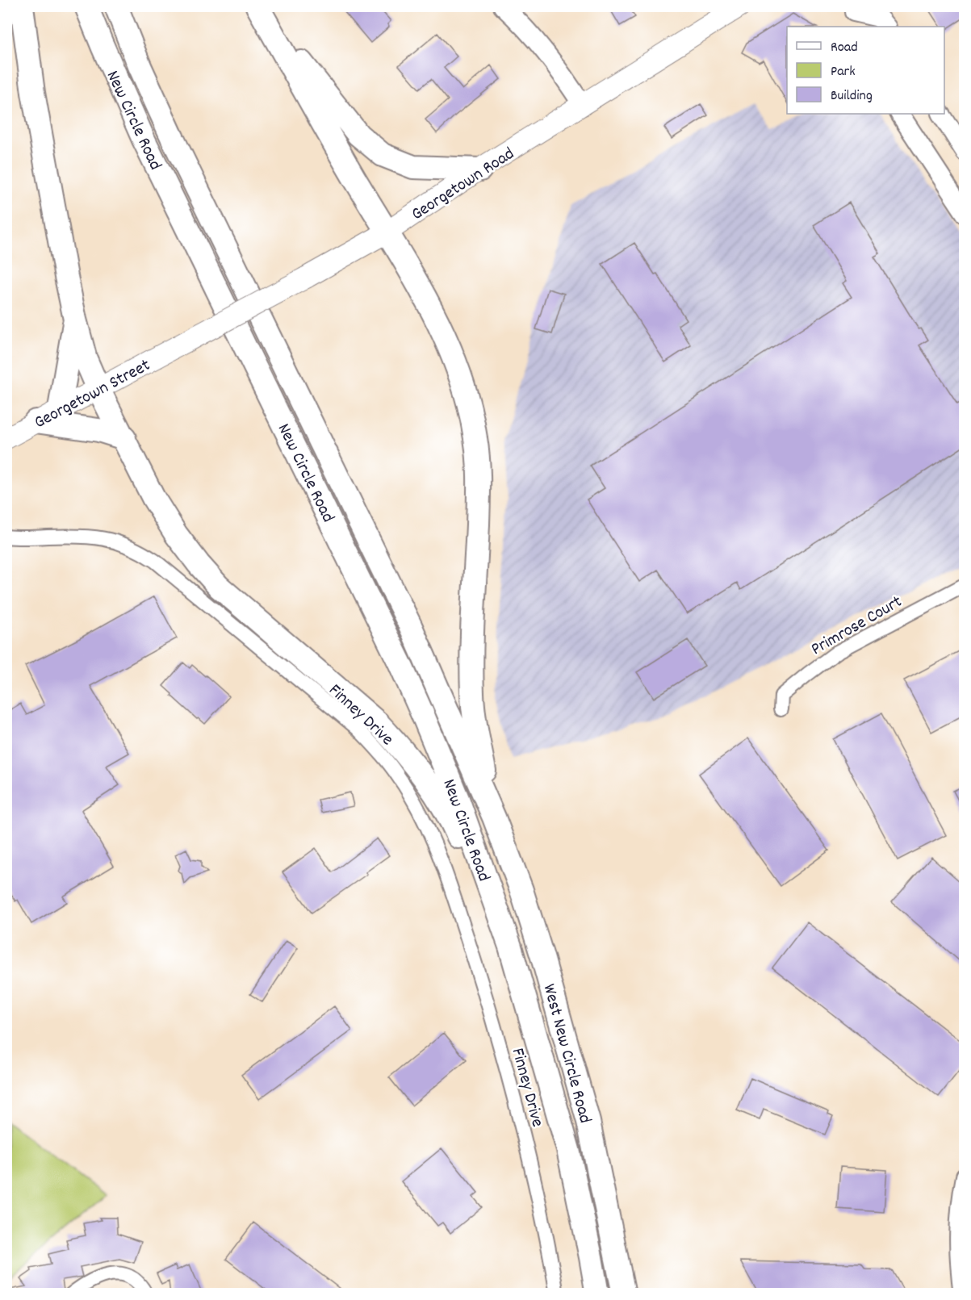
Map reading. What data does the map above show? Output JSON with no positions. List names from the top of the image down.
{
  "streets": {
    "highway": ["New Circle Road", "West New Circle Road"],
    "main road": ["Georgetown Road", "Georgetown Street"],
    "street": ["Primrose Court", "Finney Drive"]
  },
  "crossings": [
    ["New Circle Road", "West New Circle Road"],
    ["Georgetown Road", "Georgetown Street"]
  ],
  "legend": ["Road", "Park", "Building"]
}
